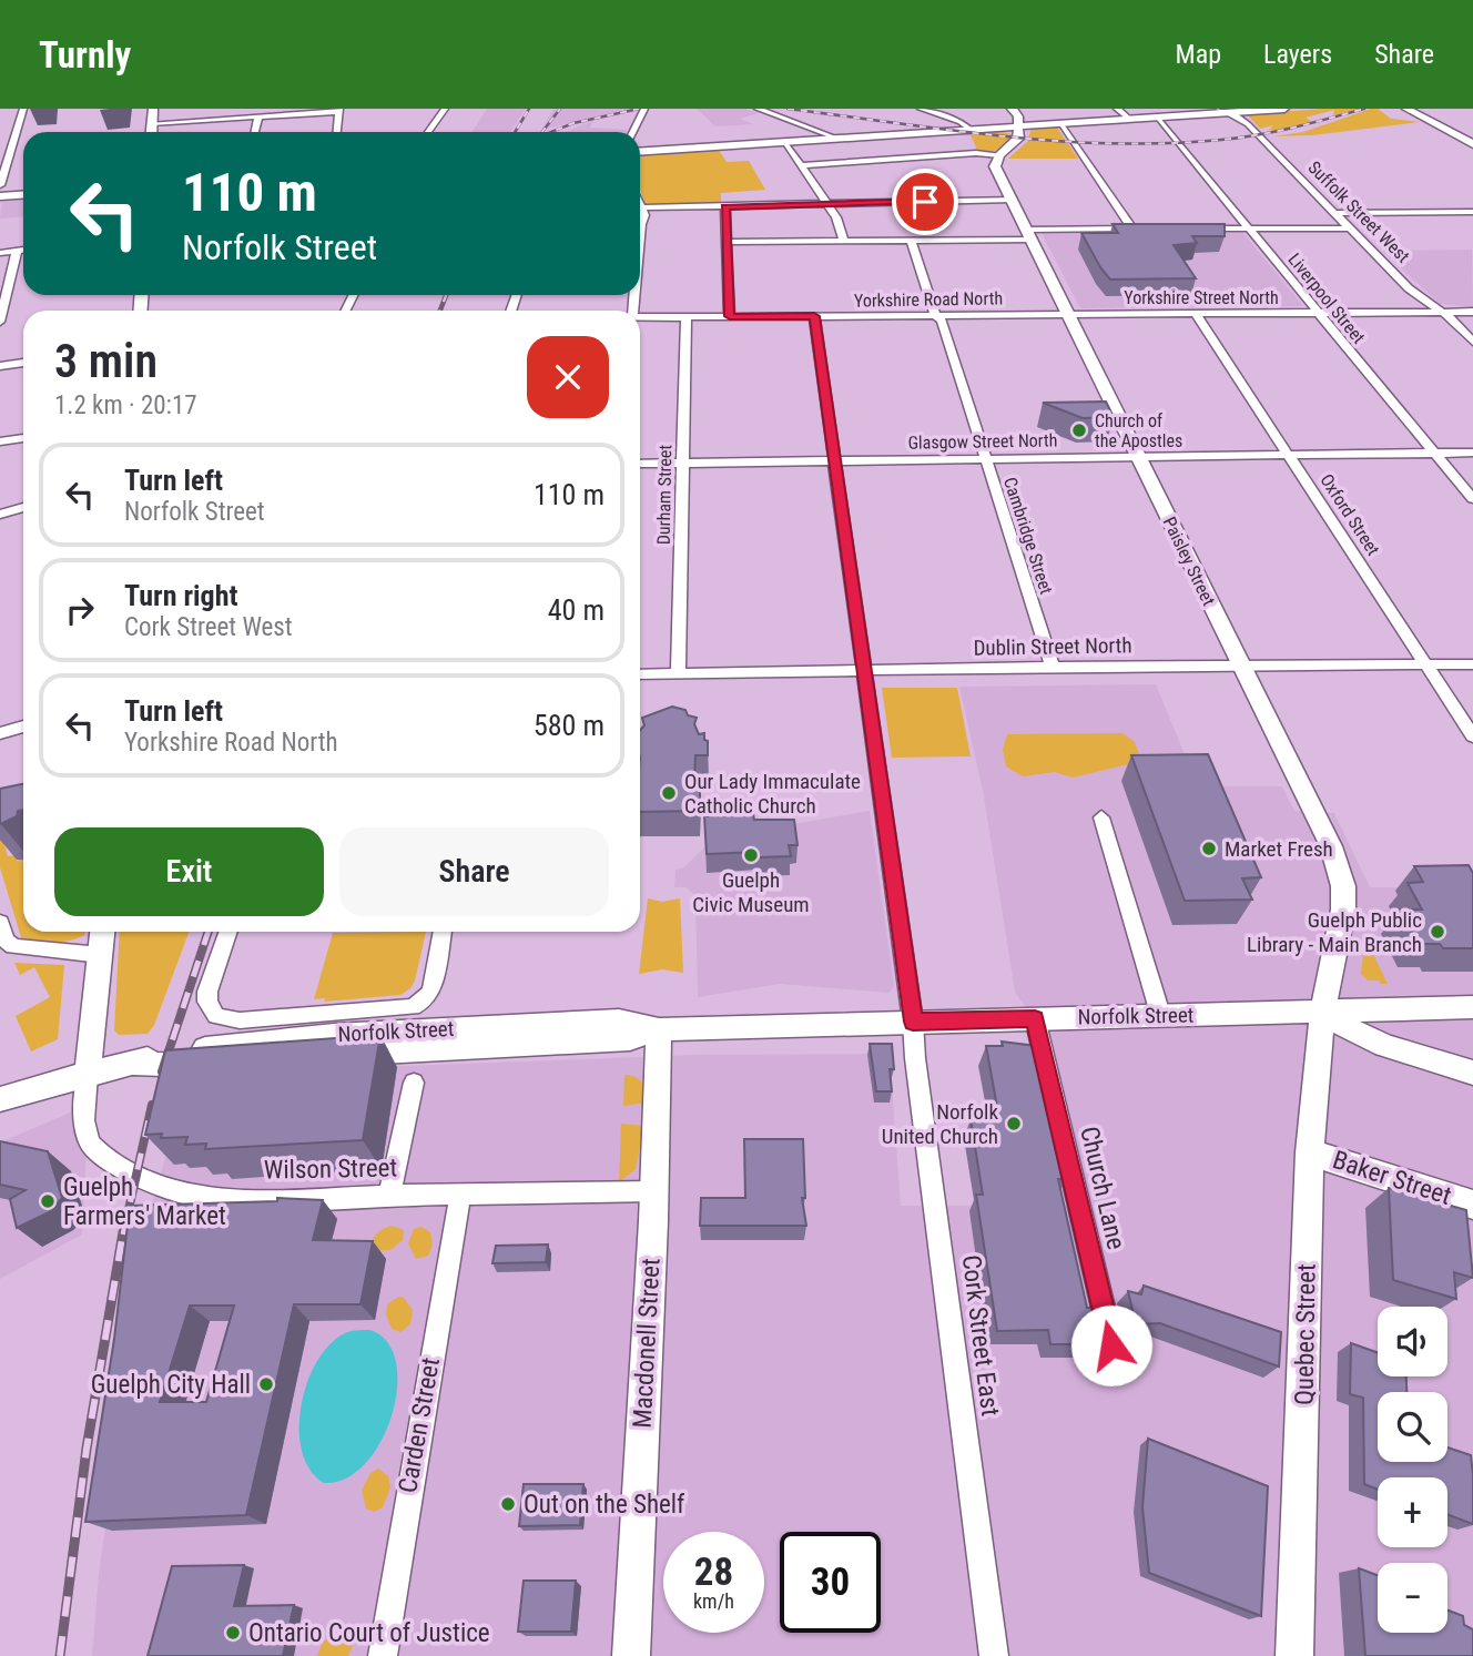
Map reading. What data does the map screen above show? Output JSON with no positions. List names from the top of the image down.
{
  "streets": {
    "main road": [
      "Paisley Street",
      "Norfolk Street",
      "Baker Street",
      "Quebec Street",
      "Macdonell Street"
    ],
    "street": [
      "Suffolk Street West",
      "Yorkshire Street North",
      "Liverpool Street",
      "Yorkshire Road North",
      "Glasgow Street North",
      "Durham Street",
      "Oxford Street",
      "Cambridge Street",
      "Dublin Street North",
      "Wilson Street",
      "Church Lane",
      "Cork Street East",
      "Carden Street"
    ]
  },
  "crossings": [
    ["Suffolk Street West", "Yorkshire Street North"],
    ["Yorkshire Street North", "Liverpool Street"],
    ["Yorkshire Street North", "Yorkshire Road North"],
    ["Yorkshire Street North", "Oxford Street"],
    ["Yorkshire Street North", "Paisley Street"],
    ["Liverpool Street", "Glasgow Street North"],
    ["Yorkshire Road North", "Durham Street"],
    ["Yorkshire Road North", "Cambridge Street"],
    ["Yorkshire Road North", "Paisley Street"],
    ["Yorkshire Road North", "Cork Street East"],
    ["Glasgow Street North", "Durham Street"],
    ["Glasgow Street North", "Oxford Street"],
    ["Glasgow Street North", "Cambridge Street"],
    ["Glasgow Street North", "Paisley Street"],
    ["Glasgow Street North", "Cork Street East"],
    ["Durham Street", "Dublin Street North"],
    ["Oxford Street", "Dublin Street North"],
    ["Cambridge Street", "Dublin Street North"],
    ["Paisley Street", "Dublin Street North"],
    ["Paisley Street", "Norfolk Street"],
    ["Paisley Street", "Quebec Street"],
    ["Dublin Street North", "Cork Street East"],
    ["Norfolk Street", "Wilson Street"],
    ["Norfolk Street", "Church Lane"],
    ["Norfolk Street", "Quebec Street"],
    ["Norfolk Street", "Cork Street East"],
    ["Norfolk Street", "Macdonell Street"],
    ["Wilson Street", "Macdonell Street"],
    ["Wilson Street", "Carden Street"],
    ["Baker Street", "Quebec Street"]
  ],
  "places": [
    "Church of the Apostles",
    "Our Lady Immaculate Catholic Church",
    "Market Fresh",
    "Guelph Civic Museum",
    "Guelph Public Library - Main Branch",
    "Norfolk United Church",
    "Guelph Farmers' Market",
    "Guelph City Hall",
    "Out on the Shelf",
    "Ontario Court of Justice"
  ],
  "page": {
    "header": "Turnly",
    "nav": ["Map", "Layers", "Share"],
    "turn": ["110 m", "Norfolk Street"],
    "heading": ["3 min", "1.2 km · 20:17"],
    "list": [
      {
        "name": "Turn left",
        "note": "Norfolk Street",
        "value": "110 m"
      },
      {
        "name": "Turn right",
        "note": "Cork Street West",
        "value": "40 m"
      },
      {
        "name": "Turn left",
        "note": "Yorkshire Road North",
        "value": "580 m"
      }
    ],
    "buttons": ["Exit", "Share"],
    "map_buttons": ["+", "−"],
    "speed": "28 km/h",
    "limit": "30"
  }
}
